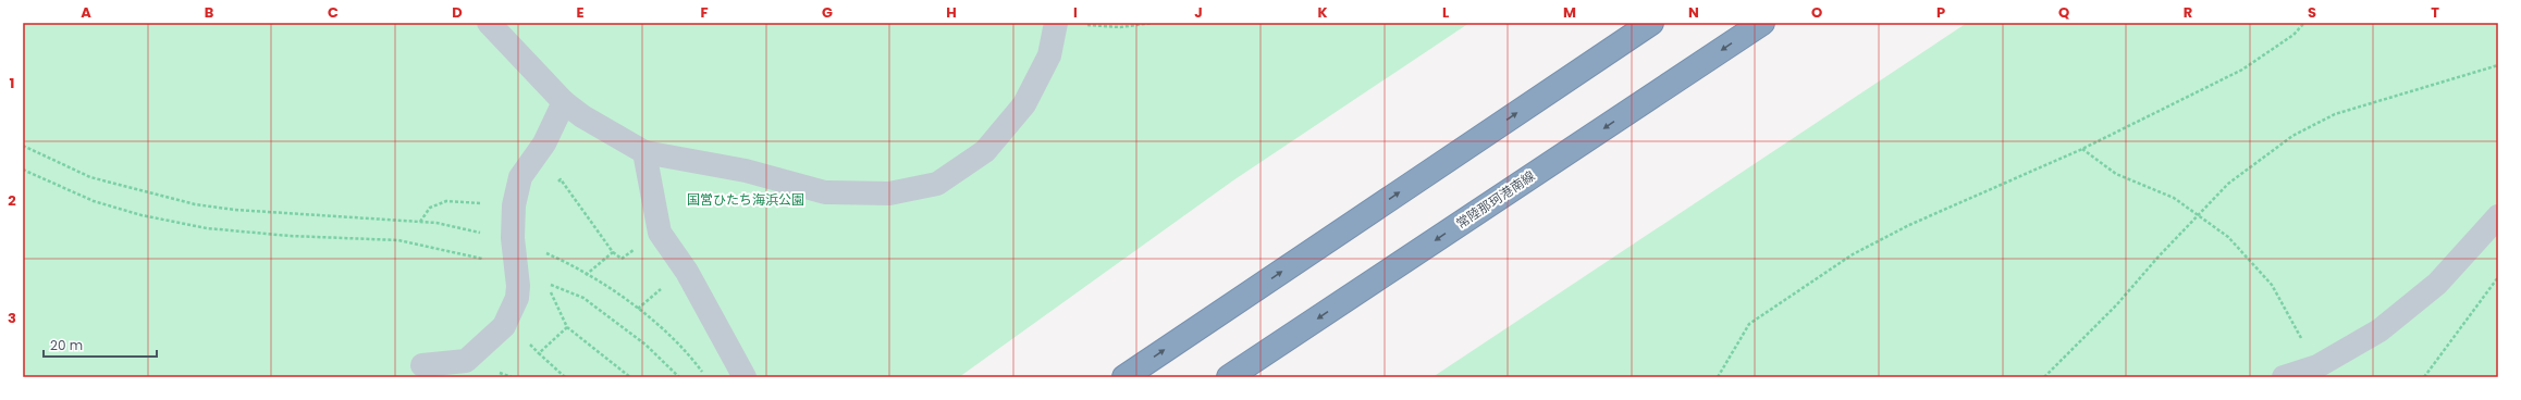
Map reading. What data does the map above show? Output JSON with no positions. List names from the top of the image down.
{
  "streets": {
    "highway": ["常陸那珂港南線"]
  },
  "parks": ["国営ひたち海浜公園"],
  "scale_bar": "20 m",
  "grid": {
    "columns": [
      "A",
      "B",
      "C",
      "D",
      "E",
      "F",
      "G",
      "H",
      "I",
      "J",
      "K",
      "L",
      "M",
      "N",
      "O",
      "P",
      "Q",
      "R",
      "S",
      "T"
    ],
    "rows": ["1", "2", "3"]
  }
}
